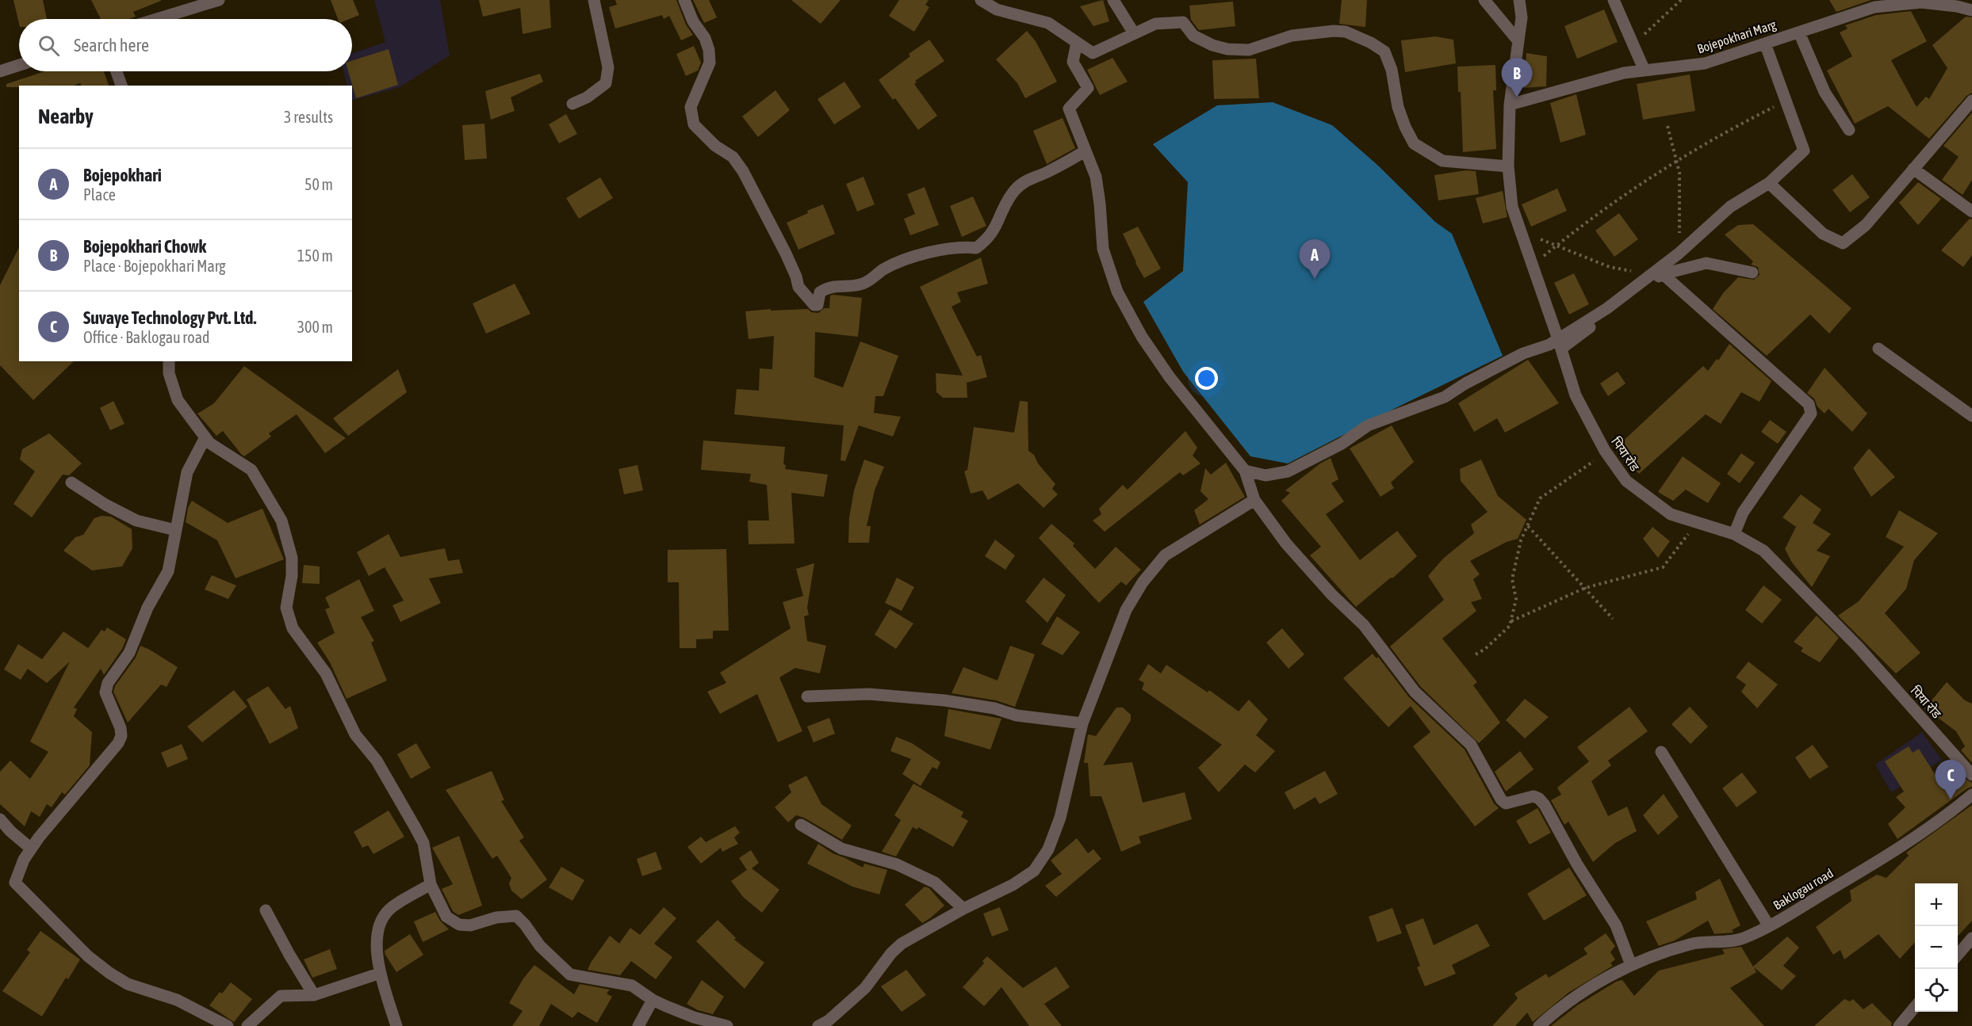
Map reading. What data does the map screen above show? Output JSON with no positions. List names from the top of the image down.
{
  "streets": {
    "street": ["Bojepokhari Marg", "पिया रोड", "Baklogau road"]
  },
  "crossings": [
    ["Bojepokhari Marg", "पिया रोड"]
  ],
  "page": {
    "search": "Search here",
    "pins": ["B", "A", "C"],
    "heading": ["Nearby", "3 results"],
    "list": [
      {
        "mark": "A",
        "name": "Bojepokhari",
        "note": "Place",
        "value": "50 m"
      },
      {
        "mark": "B",
        "name": "Bojepokhari Chowk",
        "note": "Place · Bojepokhari Marg",
        "value": "150 m"
      },
      {
        "mark": "C",
        "name": "Suvaye Technology Pvt. Ltd.",
        "note": "Office · Baklogau road",
        "value": "300 m"
      }
    ],
    "map_buttons": ["+", "−"]
  }
}
